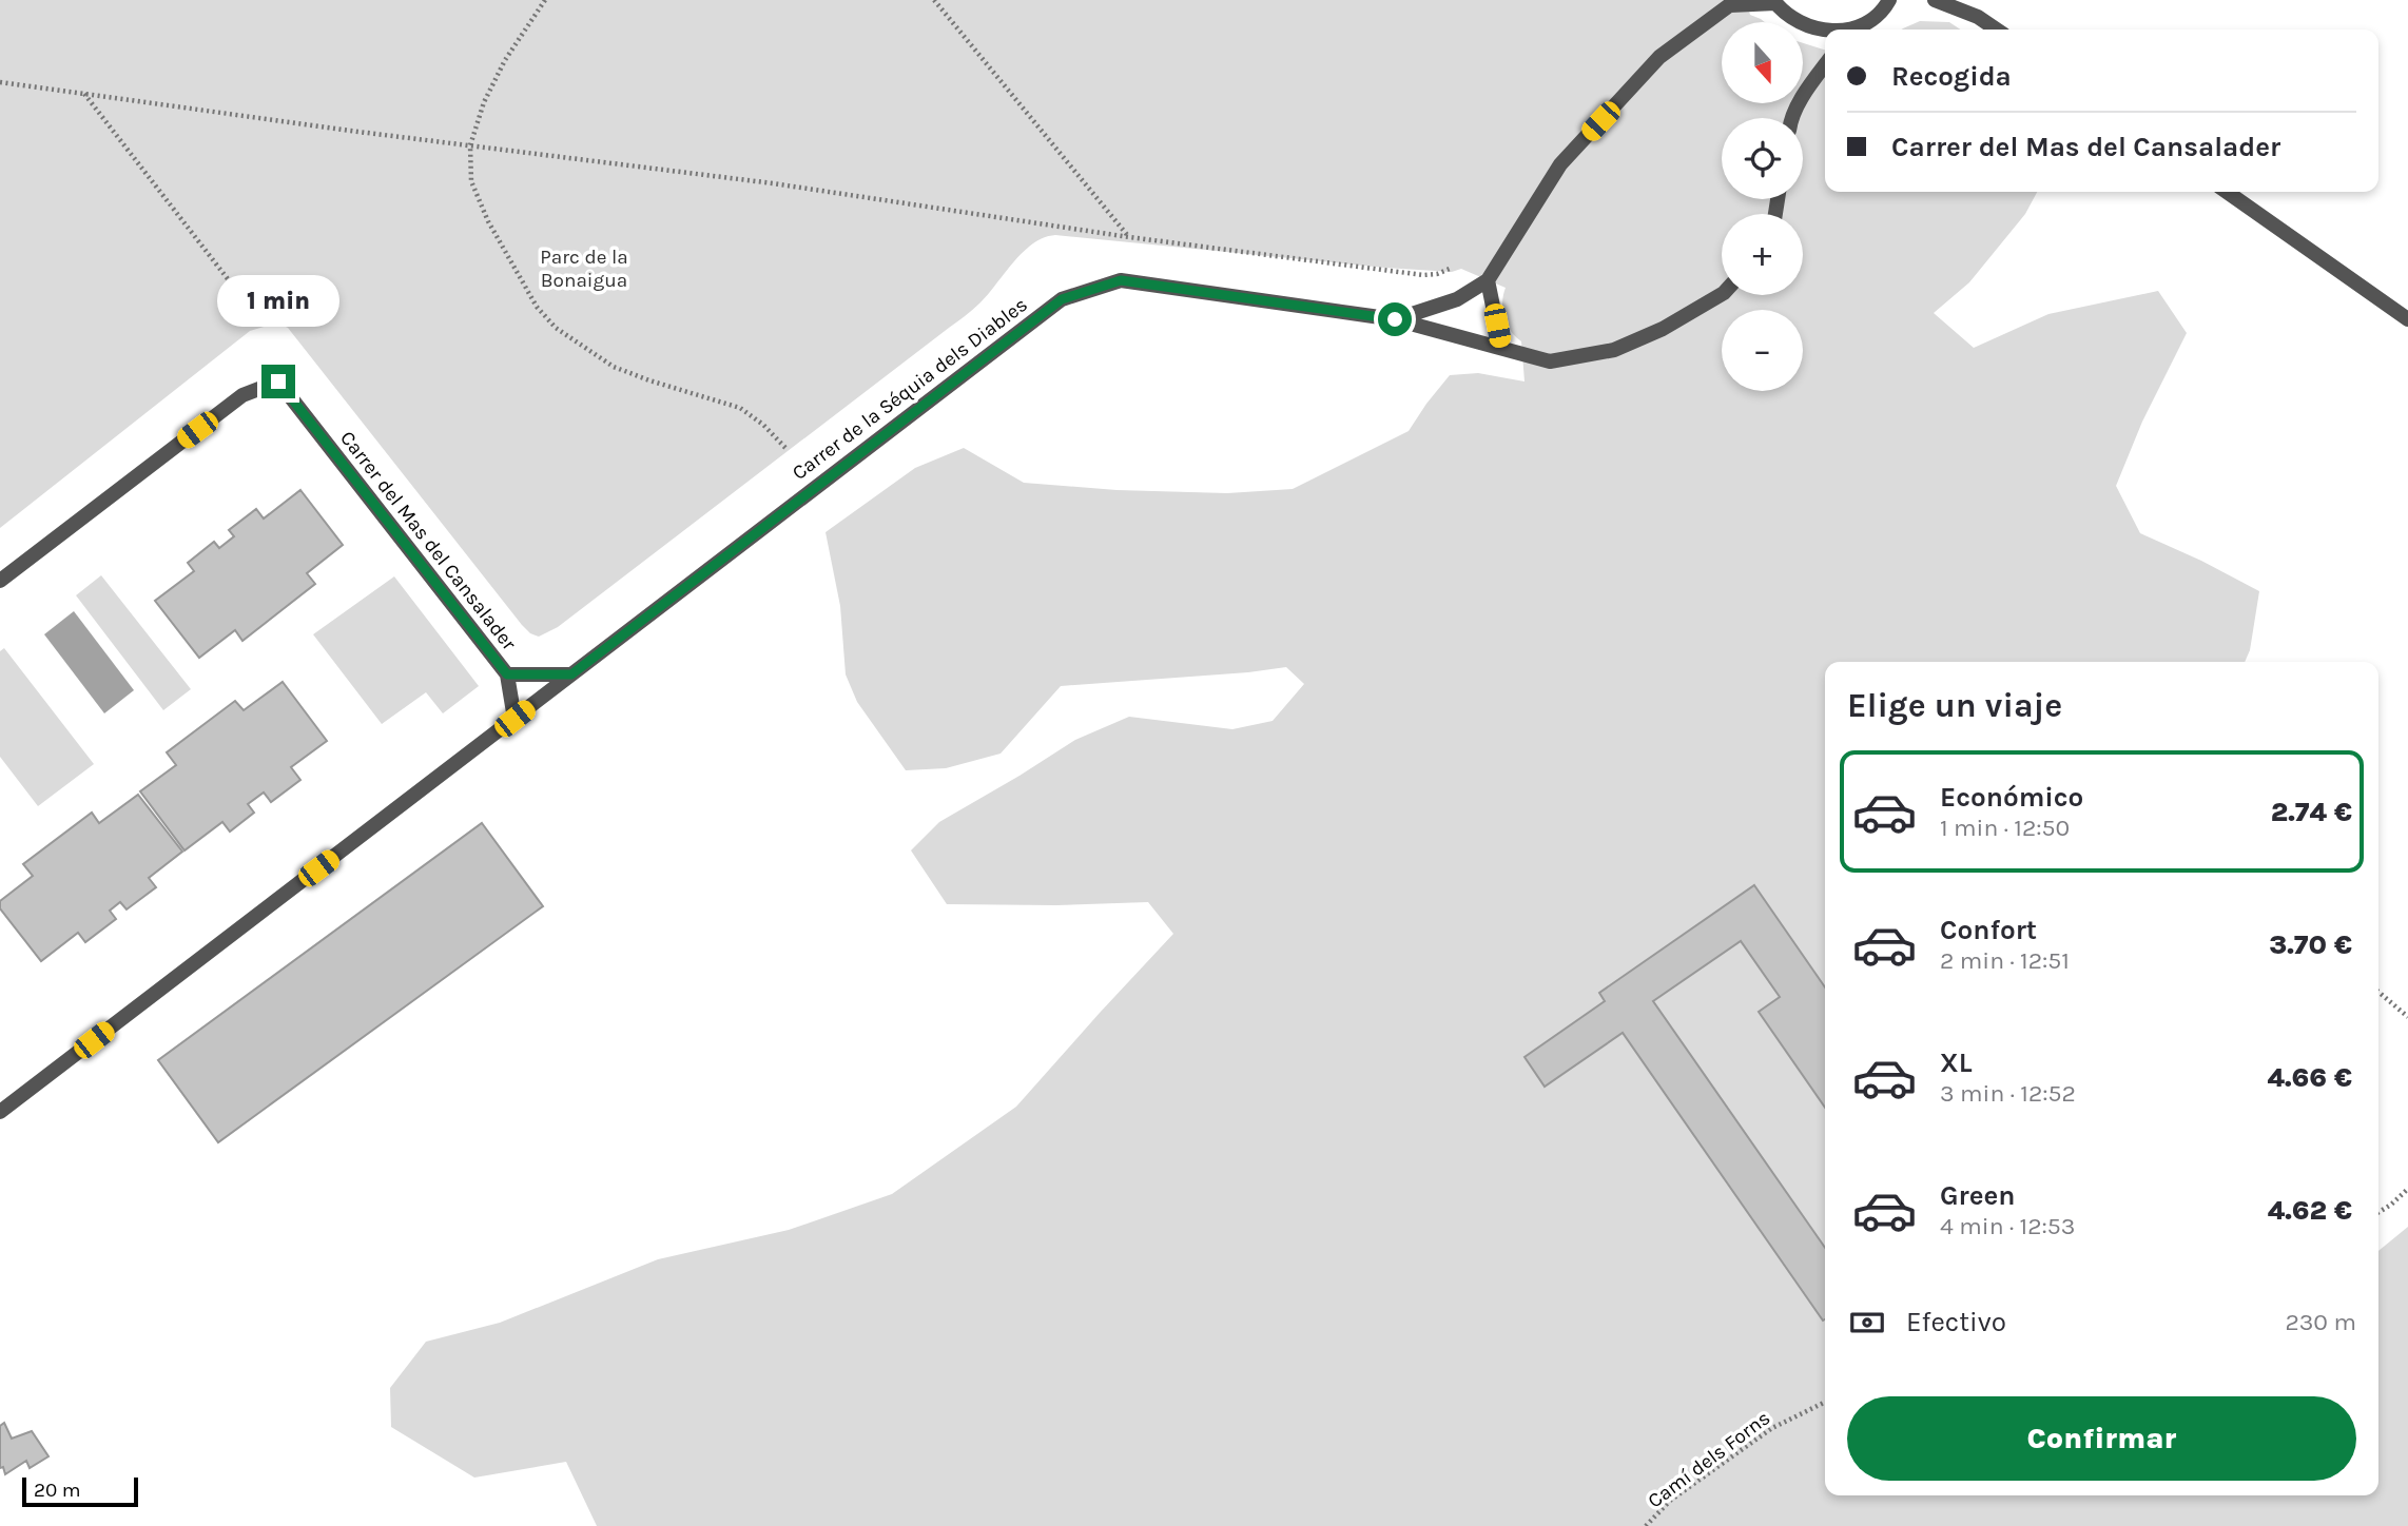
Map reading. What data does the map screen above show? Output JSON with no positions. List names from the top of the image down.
{
  "streets": {
    "street": ["Carrer de la Séquia dels Diables", "Carrer del Mas del Cansalader"],
    "path": ["Camí dels Forns"]
  },
  "crossings": [
    ["Carrer de la Séquia dels Diables", "Carrer del Mas del Cansalader"]
  ],
  "parks": ["Parc de la Bonaigua"],
  "scale_bar": "20 m",
  "north": "bottom",
  "page": {
    "map_buttons": ["+", "−"],
    "banner": ["Recogida", "Carrer del Mas del Cansalader"],
    "bubble": "1 min",
    "heading": "Elige un viaje",
    "list": [
      {
        "name": "Económico",
        "note": "1 min · 12:50",
        "value": "2.74 €"
      },
      {
        "name": "Confort",
        "note": "2 min · 12:51",
        "value": "3.70 €"
      },
      {
        "name": "XL",
        "note": "3 min · 12:52",
        "value": "4.66 €"
      },
      {
        "name": "Green",
        "note": "4 min · 12:53",
        "value": "4.62 €"
      }
    ],
    "pay": ["Efectivo", "230 m"],
    "buttons": "Confirmar",
    "scale": "20 m"
  }
}
